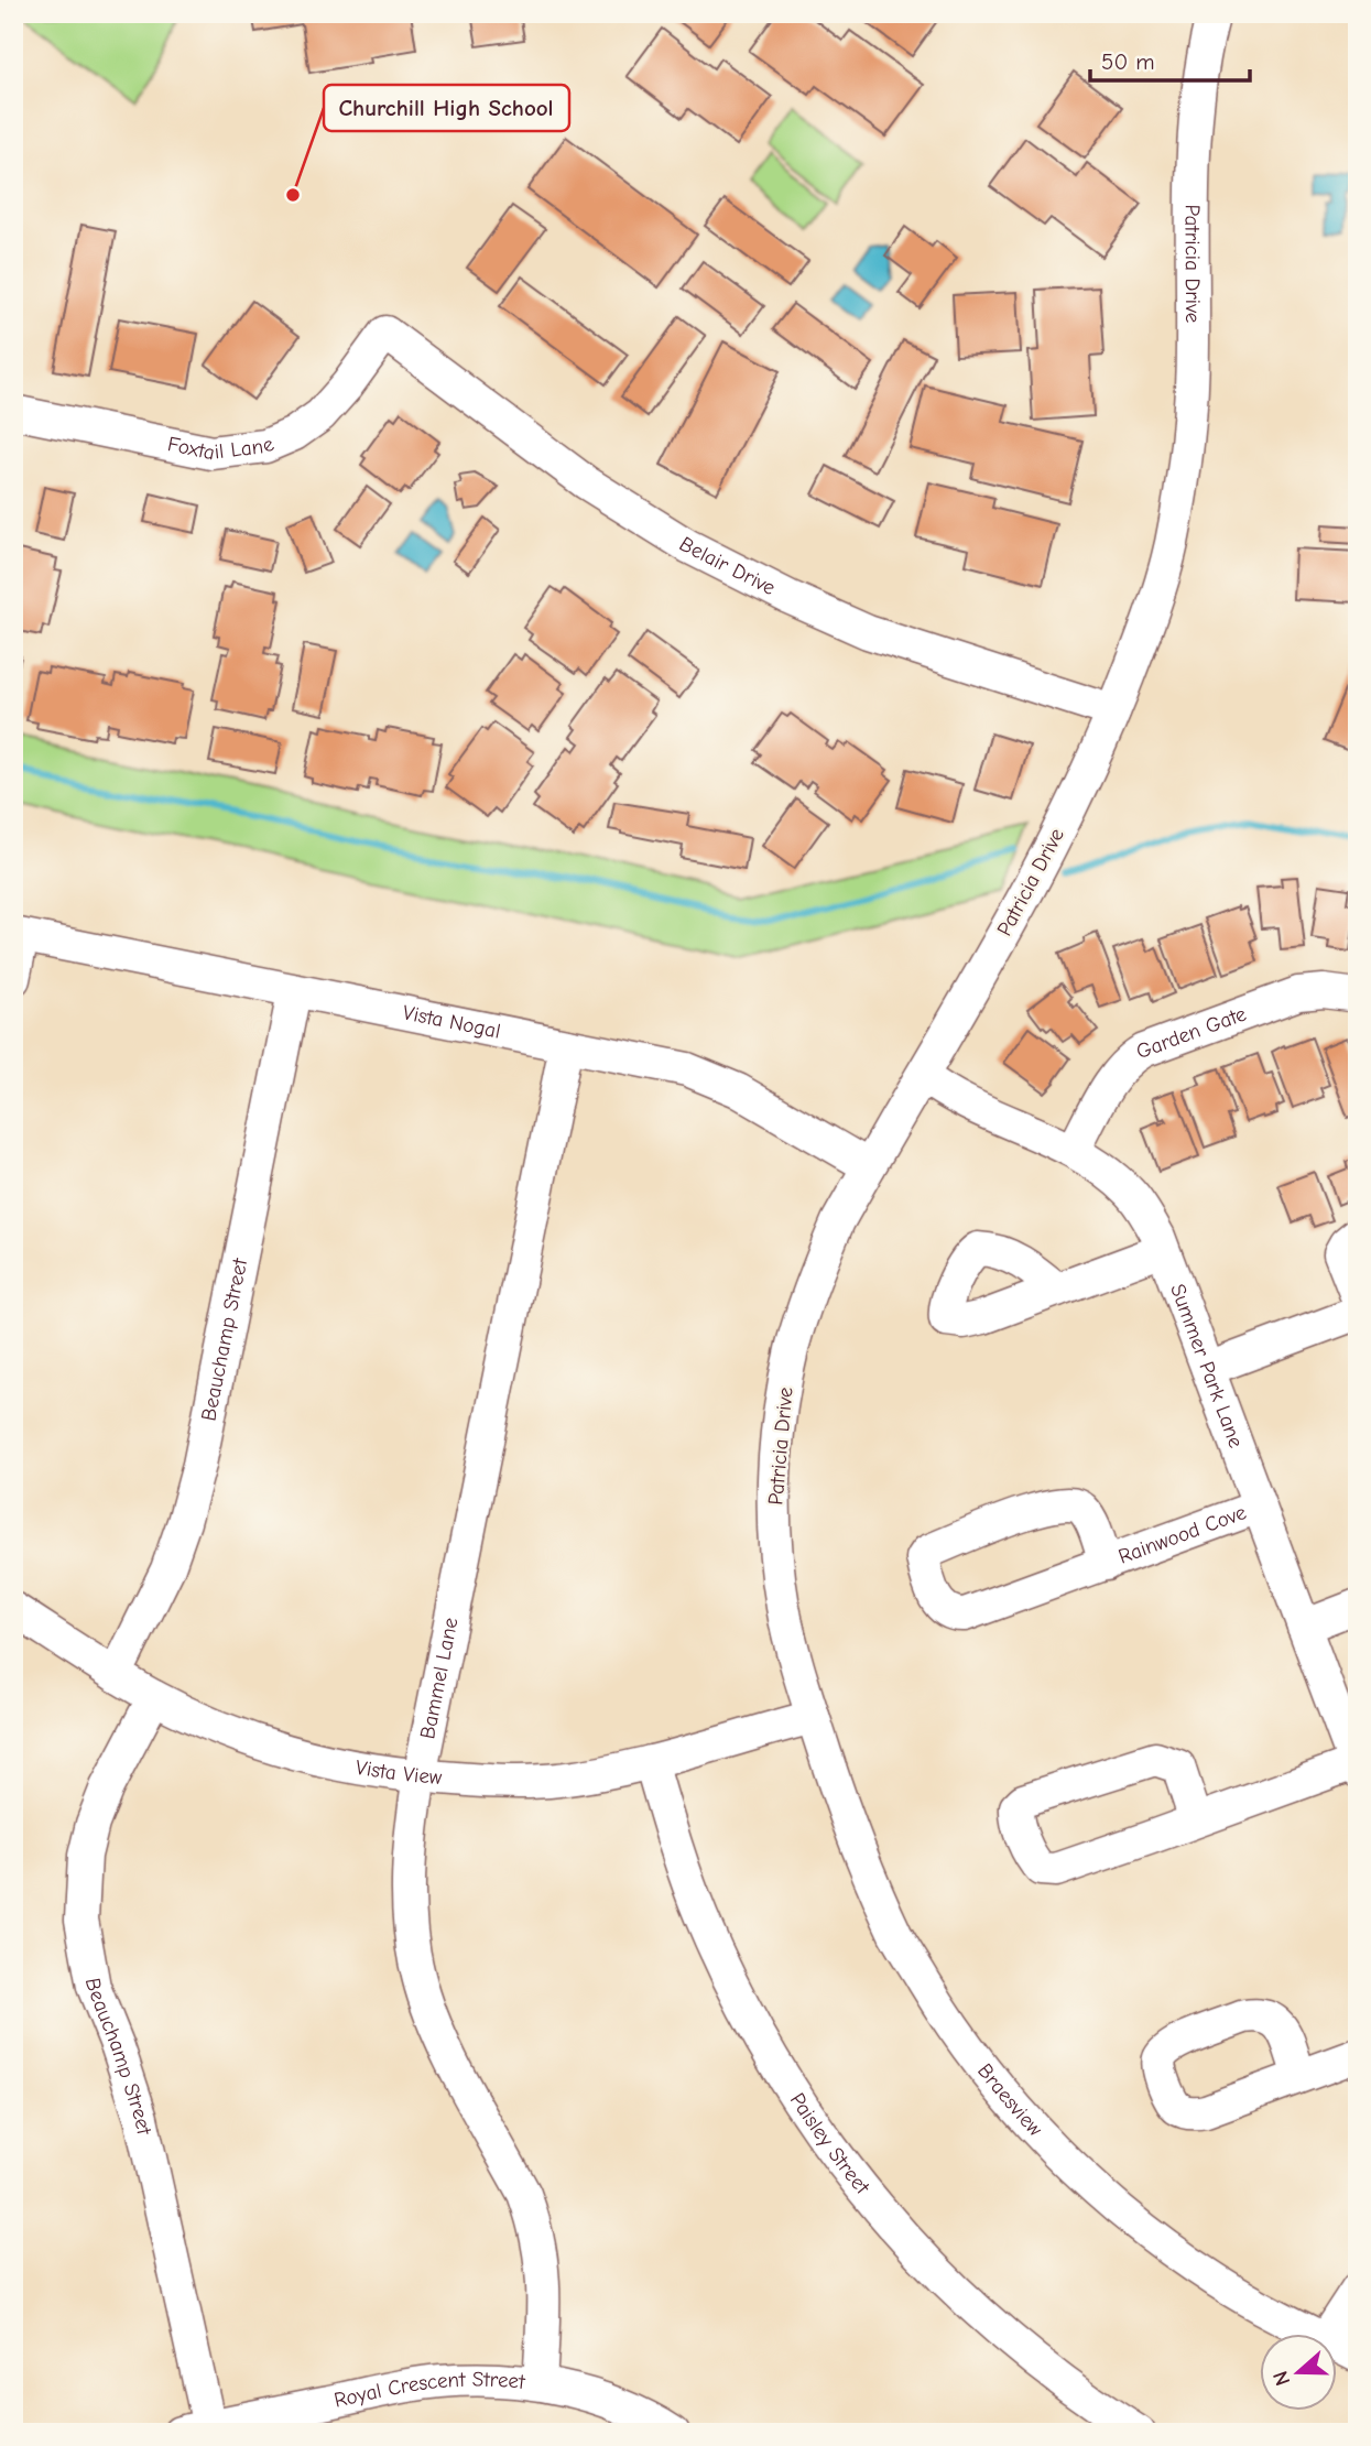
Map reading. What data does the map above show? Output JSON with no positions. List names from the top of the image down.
{
  "streets": {
    "street": [
      "Patricia Drive",
      "Foxtail Lane",
      "Belair Drive",
      "Vista Nogal",
      "Garden Gate",
      "Beauchamp Street",
      "Summer Park Lane",
      "Rainwood Cove",
      "Bammel Lane",
      "Vista View",
      "Braesview",
      "Paisley Street",
      "Royal Crescent Street"
    ]
  },
  "crossings": [
    ["Patricia Drive", "Belair Drive"],
    ["Patricia Drive", "Vista Nogal"],
    ["Patricia Drive", "Summer Park Lane"],
    ["Patricia Drive", "Vista View"],
    ["Patricia Drive", "Braesview"],
    ["Foxtail Lane", "Belair Drive"],
    ["Vista Nogal", "Beauchamp Street"],
    ["Vista Nogal", "Bammel Lane"],
    ["Garden Gate", "Summer Park Lane"],
    ["Beauchamp Street", "Vista View"],
    ["Beauchamp Street", "Royal Crescent Street"],
    ["Summer Park Lane", "Rainwood Cove"],
    ["Bammel Lane", "Vista View"],
    ["Bammel Lane", "Royal Crescent Street"],
    ["Vista View", "Braesview"],
    ["Vista View", "Paisley Street"]
  ],
  "places": ["Churchill High School"],
  "scale_bar": "50 m",
  "north": "left"
}
